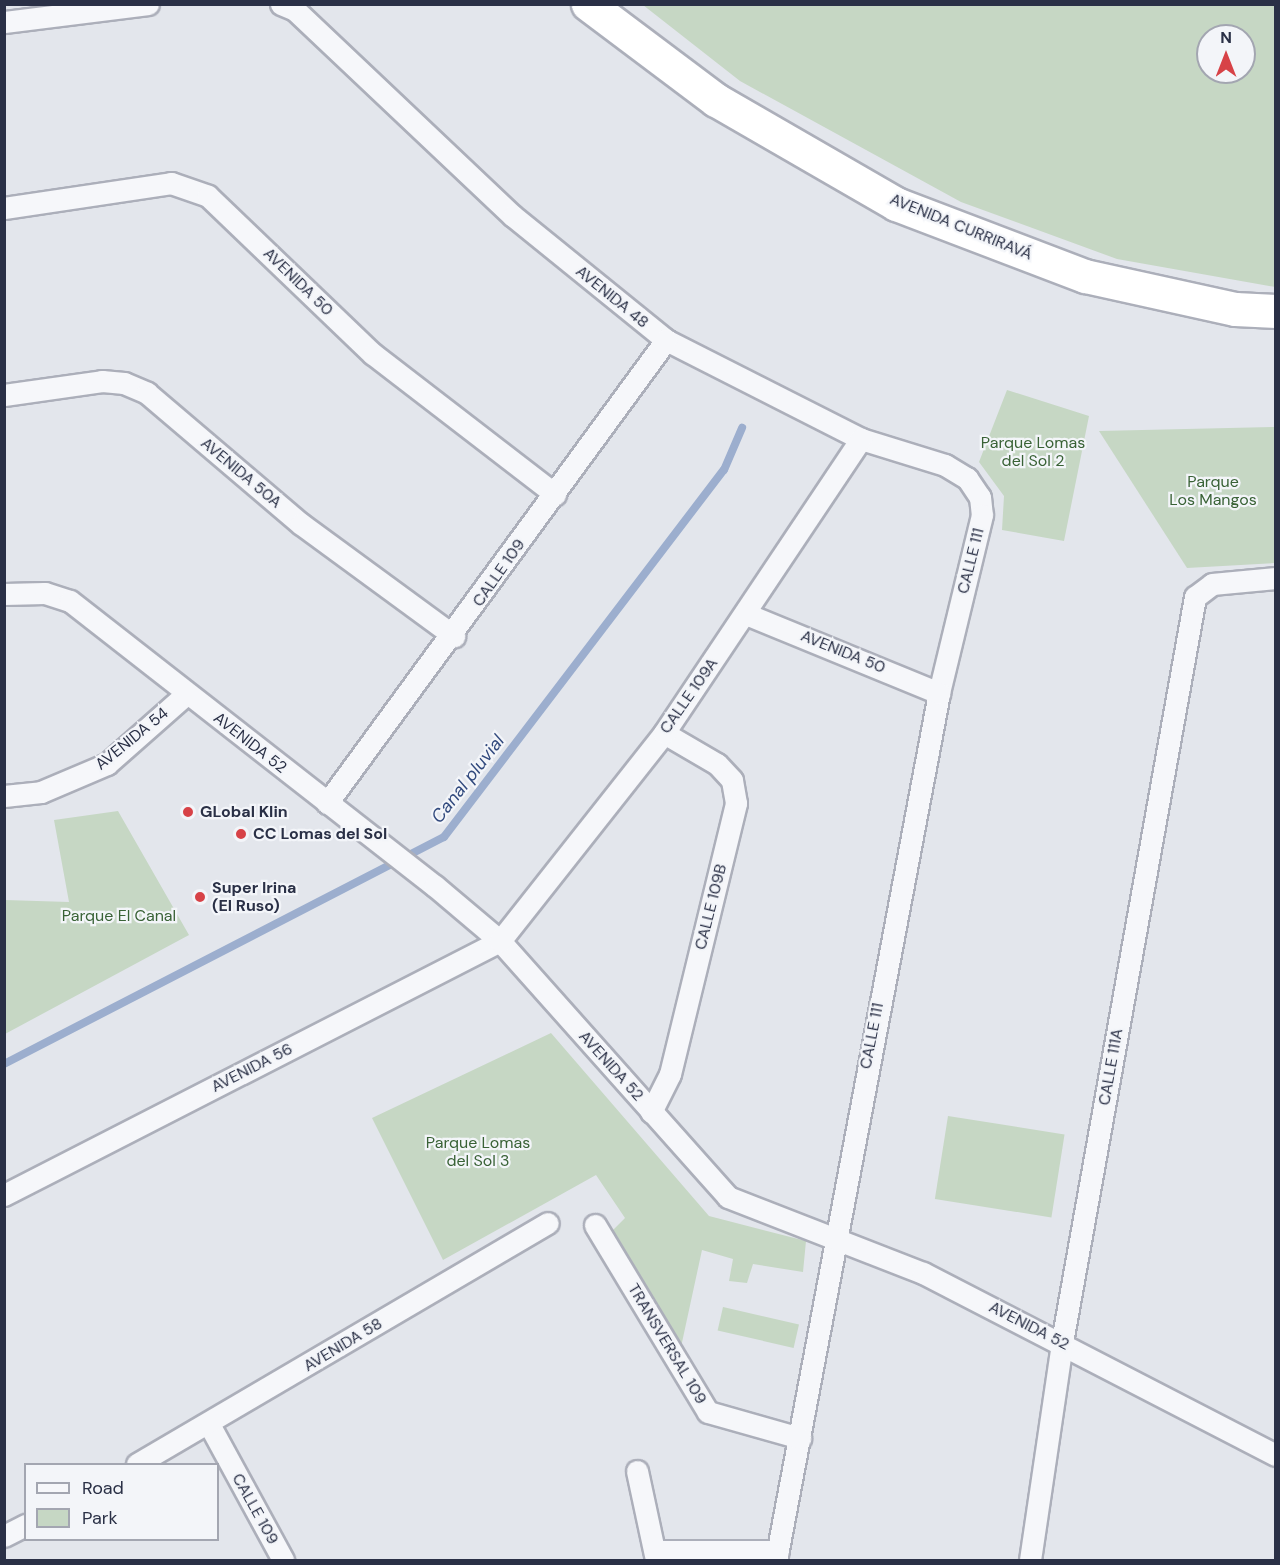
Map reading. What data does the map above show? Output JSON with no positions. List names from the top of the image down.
{
  "streets": {
    "highway": ["AVENIDA CURRIRAVÁ"],
    "street": [
      "AVENIDA 50",
      "AVENIDA 48",
      "AVENIDA 50A",
      "CALLE 111",
      "CALLE 109",
      "CALLE 109A",
      "AVENIDA 54",
      "AVENIDA 52",
      "CALLE 109B",
      "CALLE 111A",
      "AVENIDA 56",
      "TRANSVERSAL 109",
      "AVENIDA 58"
    ]
  },
  "crossings": [
    ["AVENIDA 50", "CALLE 111"],
    ["AVENIDA 50", "CALLE 109"],
    ["AVENIDA 50", "CALLE 109A"],
    ["AVENIDA 48", "CALLE 111"],
    ["AVENIDA 48", "CALLE 109"],
    ["AVENIDA 48", "CALLE 109A"],
    ["AVENIDA 50A", "CALLE 109"],
    ["CALLE 111", "AVENIDA 52"],
    ["CALLE 111", "TRANSVERSAL 109"],
    ["CALLE 109", "AVENIDA 52"],
    ["CALLE 109", "AVENIDA 58"],
    ["CALLE 109A", "AVENIDA 52"],
    ["CALLE 109A", "CALLE 109B"],
    ["CALLE 109A", "AVENIDA 56"],
    ["AVENIDA 54", "AVENIDA 52"],
    ["AVENIDA 52", "CALLE 109B"],
    ["AVENIDA 52", "CALLE 111A"],
    ["AVENIDA 52", "AVENIDA 56"]
  ],
  "water": ["Canal pluvial"],
  "parks": [
    "Parque Lomas del Sol 2",
    "Parque Los Mangos",
    "Parque El Canal",
    "Parque Lomas del Sol 3"
  ],
  "places": ["GLobal Klin", "CC Lomas del Sol", "Super Irina (El Ruso)"],
  "legend": ["Road", "Park"],
  "north": "top"
}
